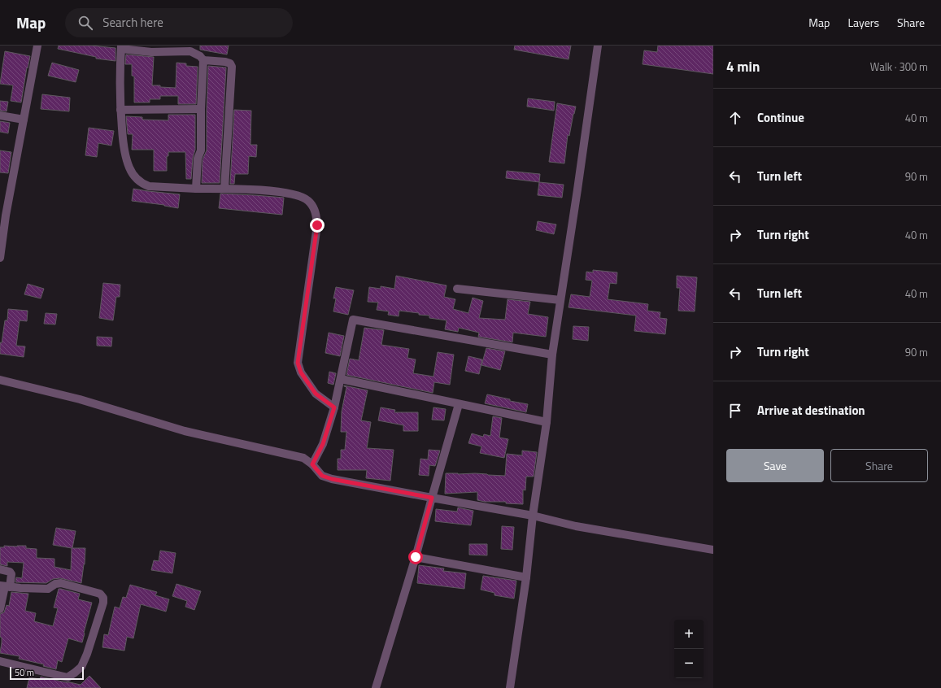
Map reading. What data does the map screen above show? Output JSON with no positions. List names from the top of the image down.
{
  "scale_bar": "50 m",
  "page": {
    "header": "Map",
    "search": "Search here",
    "nav": ["Map", "Layers", "Share"],
    "heading": ["4 min", "Walk · 300 m"],
    "list": [
      ["Continue", "40 m"],
      ["Turn left", "90 m"],
      ["Turn right", "40 m"],
      ["Turn left", "40 m"],
      ["Turn right", "90 m"],
      "Arrive at destination"
    ],
    "buttons": ["Save", "Share"],
    "map_buttons": ["+", "−"],
    "scale": "50 m"
  }
}
